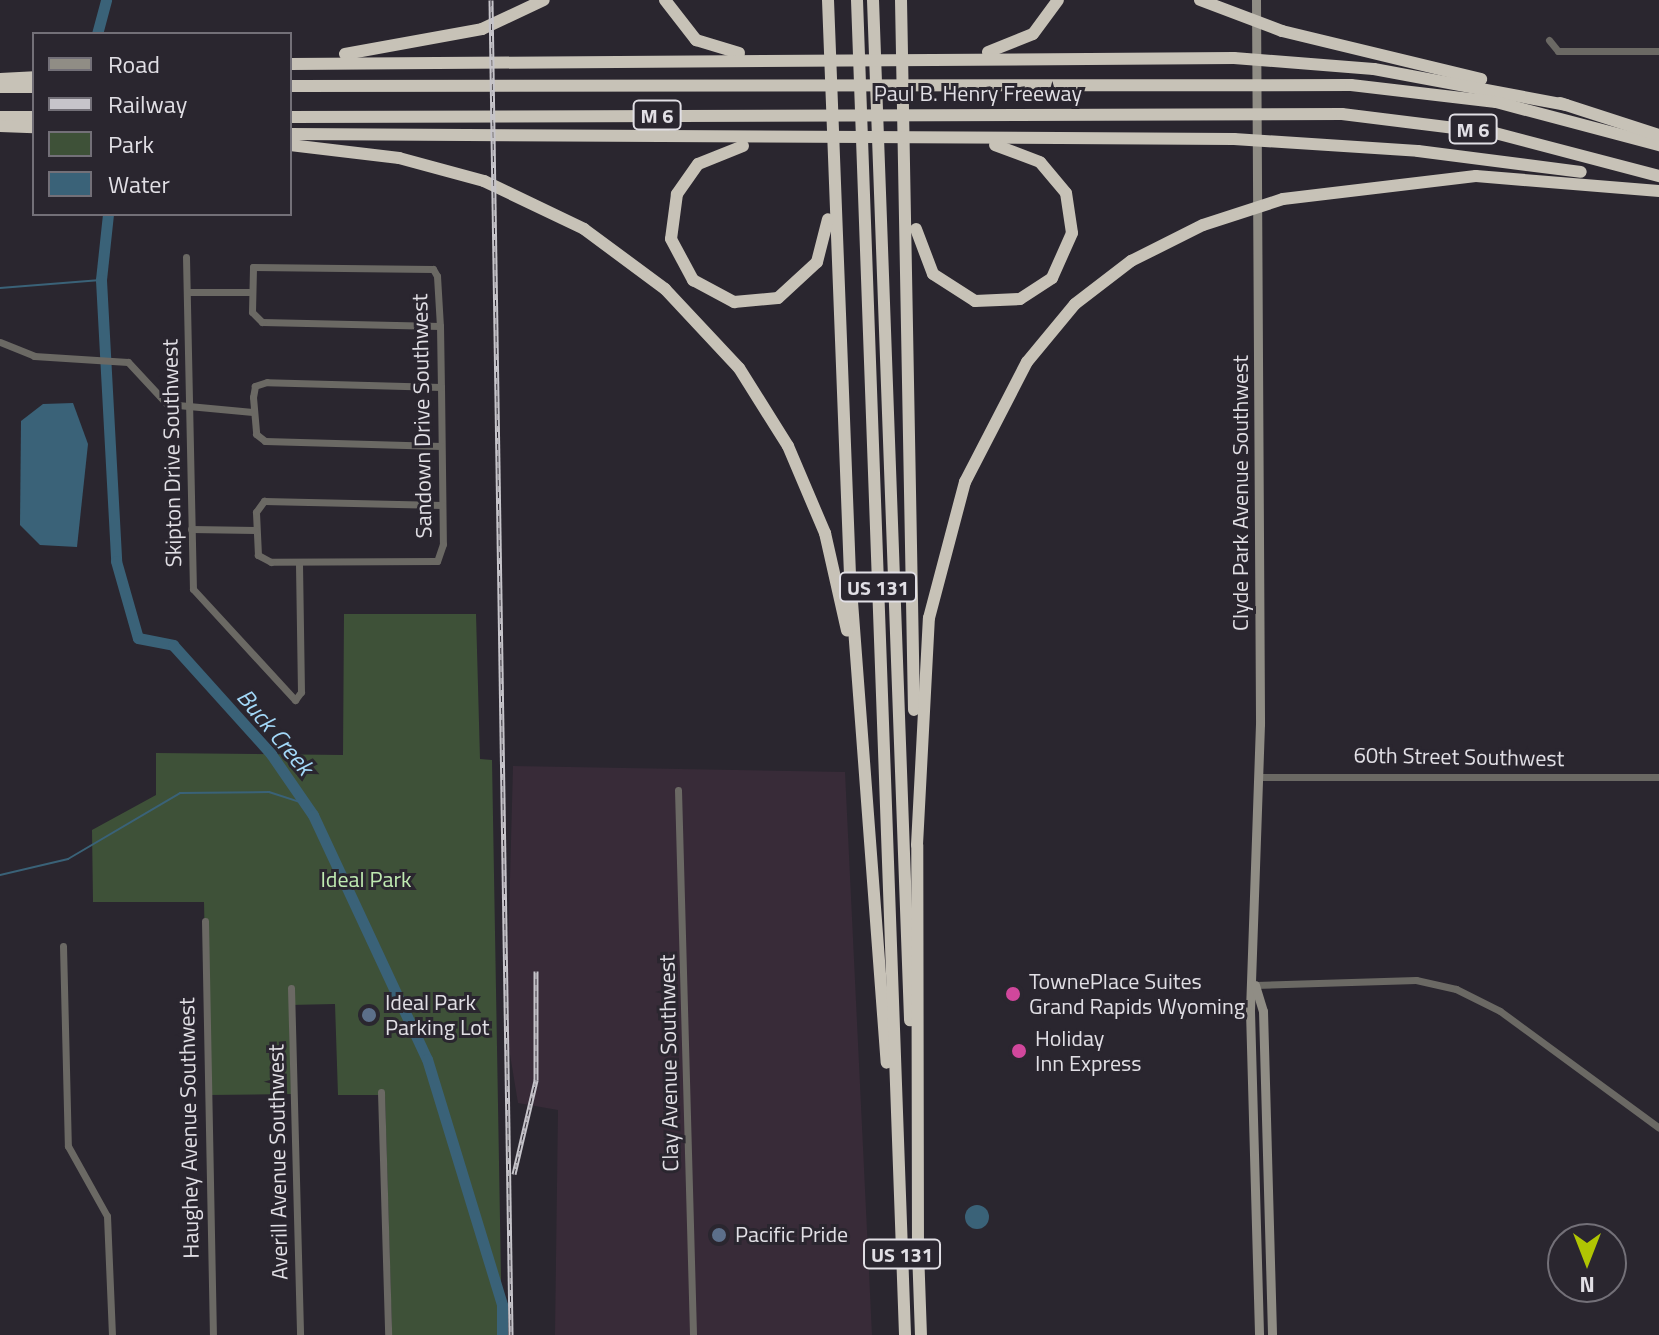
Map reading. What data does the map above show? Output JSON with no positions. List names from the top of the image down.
{
  "streets": {
    "highway": ["Paul B. Henry Freeway", "M 6", "US 131"],
    "main road": ["Clyde Park Avenue Southwest"],
    "street": [
      "Sandown Drive Southwest",
      "Skipton Drive Southwest",
      "60th Street Southwest",
      "Clay Avenue Southwest",
      "Haughey Avenue Southwest",
      "Averill Avenue Southwest"
    ]
  },
  "crossings": [
    ["Sandown Drive Southwest", "Skipton Drive Southwest"],
    ["Clyde Park Avenue Southwest", "60th Street Southwest"]
  ],
  "water": ["Buck Creek"],
  "parks": ["Ideal Park"],
  "places": [
    "TownePlace Suites Grand Rapids Wyoming",
    "Ideal Park Parking Lot",
    "Holiday Inn Express",
    "Pacific Pride"
  ],
  "legend": [
    "Road",
    "Railway",
    "Park",
    "Water"
  ],
  "north": "bottom"
}
